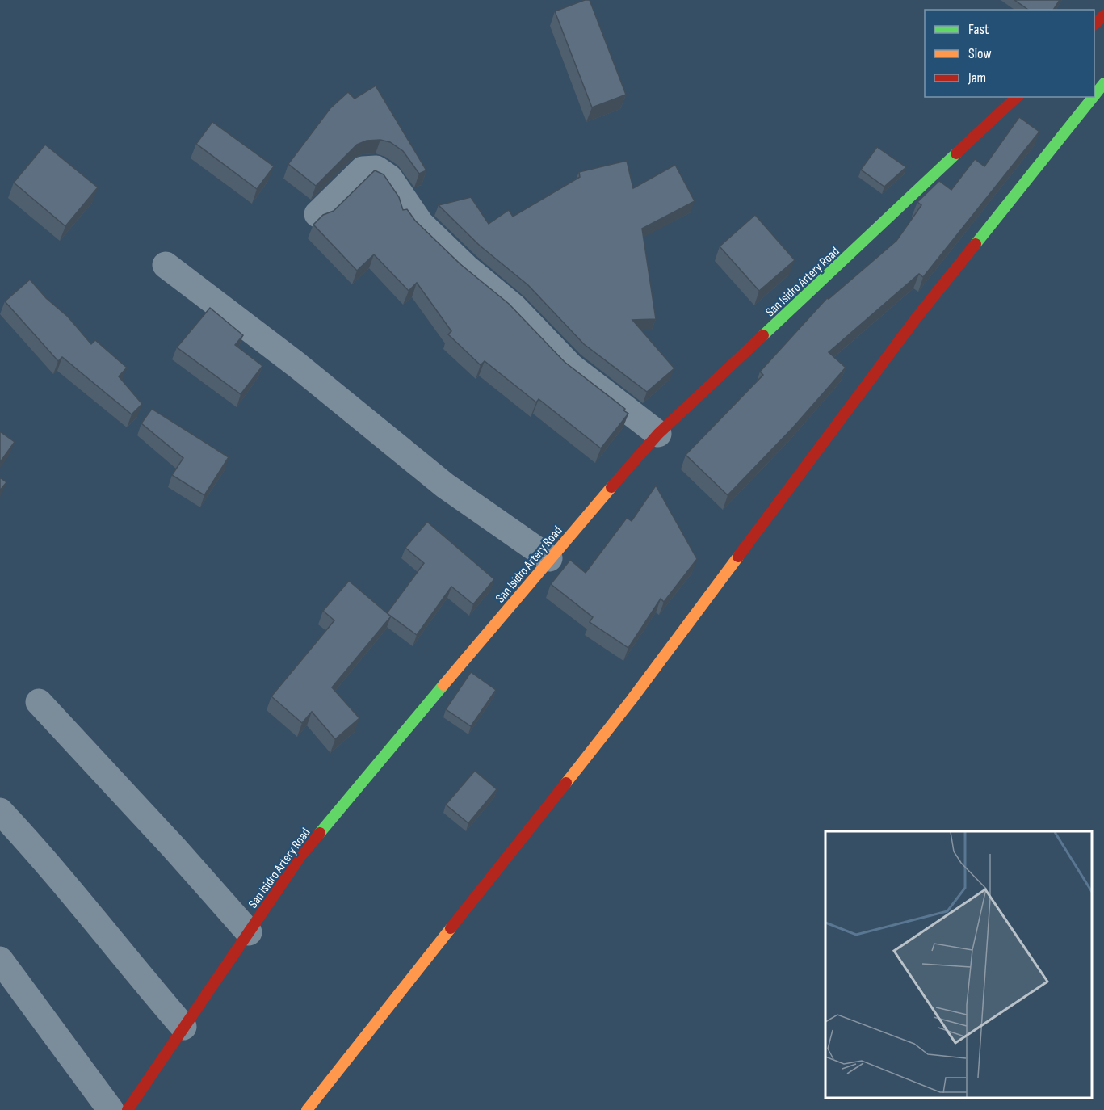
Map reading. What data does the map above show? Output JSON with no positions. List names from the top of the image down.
{
  "streets": {
    "street": ["San Isidro Artery Road"]
  },
  "legend": ["Fast", "Slow", "Jam"]
}
